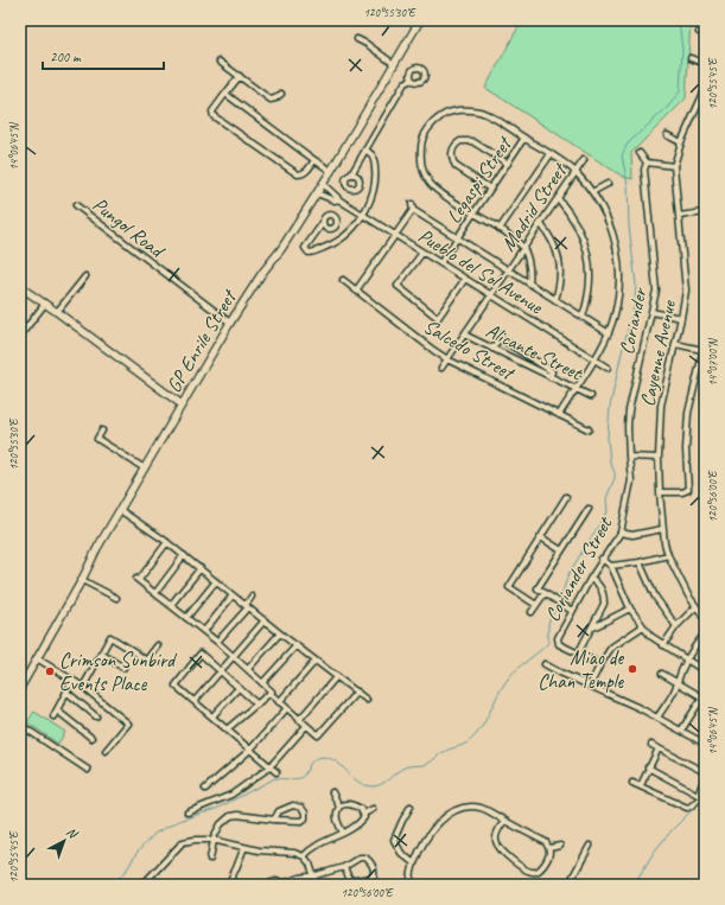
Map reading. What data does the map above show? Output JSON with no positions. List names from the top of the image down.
{
  "streets": {
    "street": [
      "Legaspi Street",
      "Madrid Street",
      "Pungol Road",
      "Pueblo del Sol Avenue",
      "Coriander",
      "GP Enrile Street",
      "Salcedo Street",
      "Alicante Street",
      "Cayenne Avenue",
      "Coriander Street"
    ]
  },
  "crossings": [
    ["Legaspi Street", "Pueblo del Sol Avenue"],
    ["Madrid Street", "Pueblo del Sol Avenue"],
    ["Madrid Street", "Salcedo Street"],
    ["Madrid Street", "Alicante Street"],
    ["Pungol Road", "GP Enrile Street"],
    ["Pueblo del Sol Avenue", "GP Enrile Street"],
    ["Coriander", "Coriander Street"]
  ],
  "places": ["Miao de Chan Temple", "Crimson Sunbird Events Place"],
  "scale_bar": "200 m",
  "north": "top right",
  "coordinates": [
    "120°55'30\"E",
    "120°55'45\"E",
    "14°06'45\"N",
    "14°07'00\"N",
    "120°56'00\"E"
  ]
}
